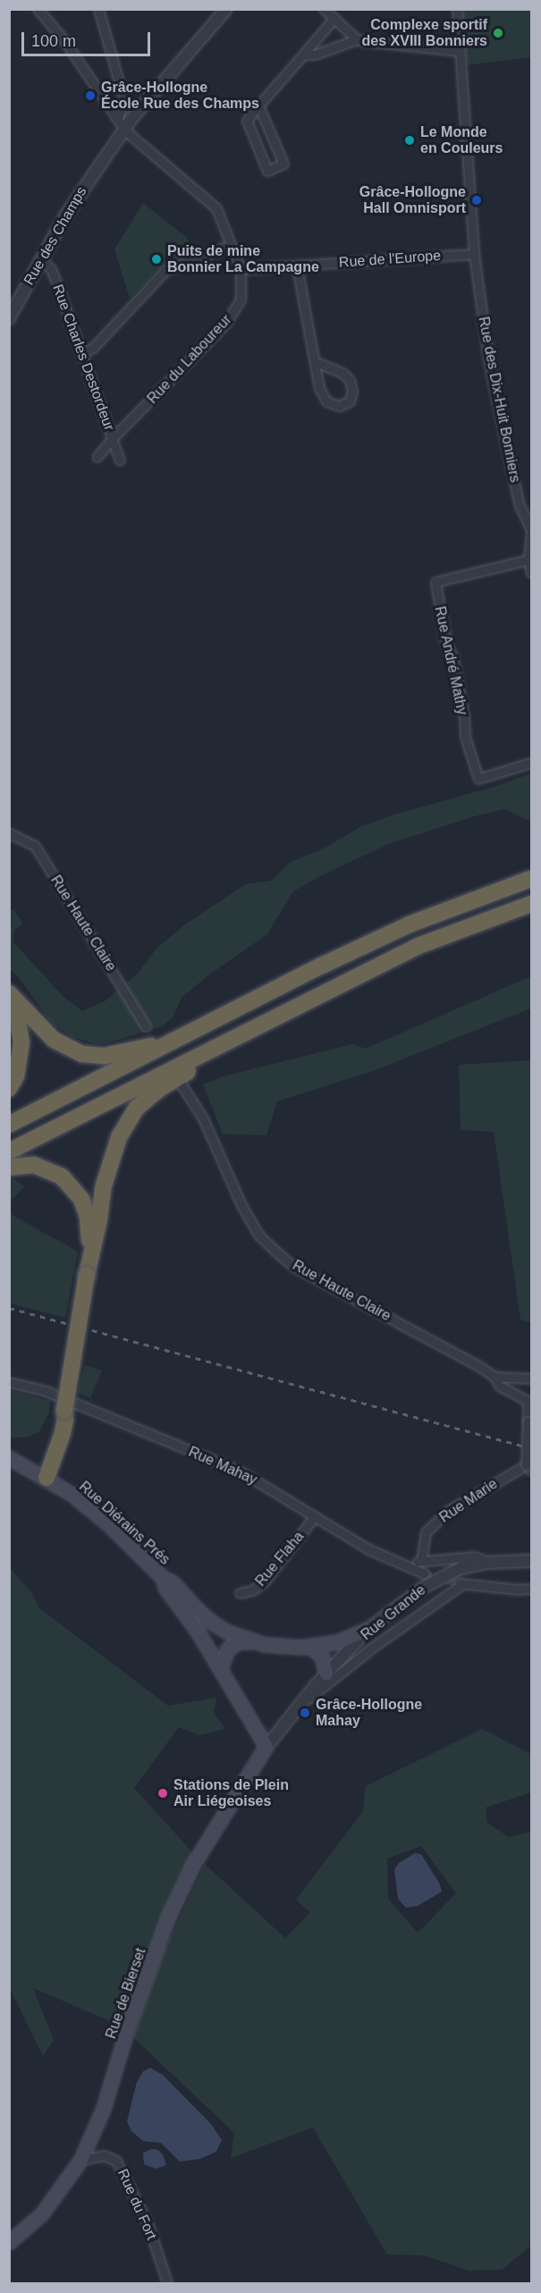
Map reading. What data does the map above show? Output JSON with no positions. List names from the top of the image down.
{
  "streets": {
    "main road": ["Rue Diérains Prés", "Rue de Bierset"],
    "street": [
      "Rue des Champs",
      "Rue de l'Europe",
      "Rue Charles Destordeur",
      "Rue du Laboureur",
      "Rue des Dix-Huit Bonniers",
      "Rue André Mathy",
      "Rue Haute Claire",
      "Rue Mahay",
      "Rue Marie",
      "Rue Flaha",
      "Rue Grande",
      "Rue du Fort"
    ]
  },
  "crossings": [
    ["Rue des Champs", "Rue Charles Destordeur"],
    ["Rue des Champs", "Rue du Laboureur"],
    ["Rue de l'Europe", "Rue du Laboureur"],
    ["Rue de l'Europe", "Rue des Dix-Huit Bonniers"],
    ["Rue Charles Destordeur", "Rue du Laboureur"],
    ["Rue des Dix-Huit Bonniers", "Rue André Mathy"],
    ["Rue Mahay", "Rue Flaha"],
    ["Rue Diérains Prés", "Rue Grande"],
    ["Rue Diérains Prés", "Rue de Bierset"],
    ["Rue Grande", "Rue de Bierset"],
    ["Rue de Bierset", "Rue du Fort"]
  ],
  "places": [
    "Complexe sportif des XVIII Bonniers",
    "Grâce-Hollogne École Rue des Champs",
    "Le Monde en Couleurs",
    "Grâce-Hollogne Hall Omnisport",
    "Puits de mine Bonnier La Campagne",
    "Grâce-Hollogne Mahay",
    "Stations de Plein Air Liégeoises"
  ],
  "scale_bar": "100 m"
}
